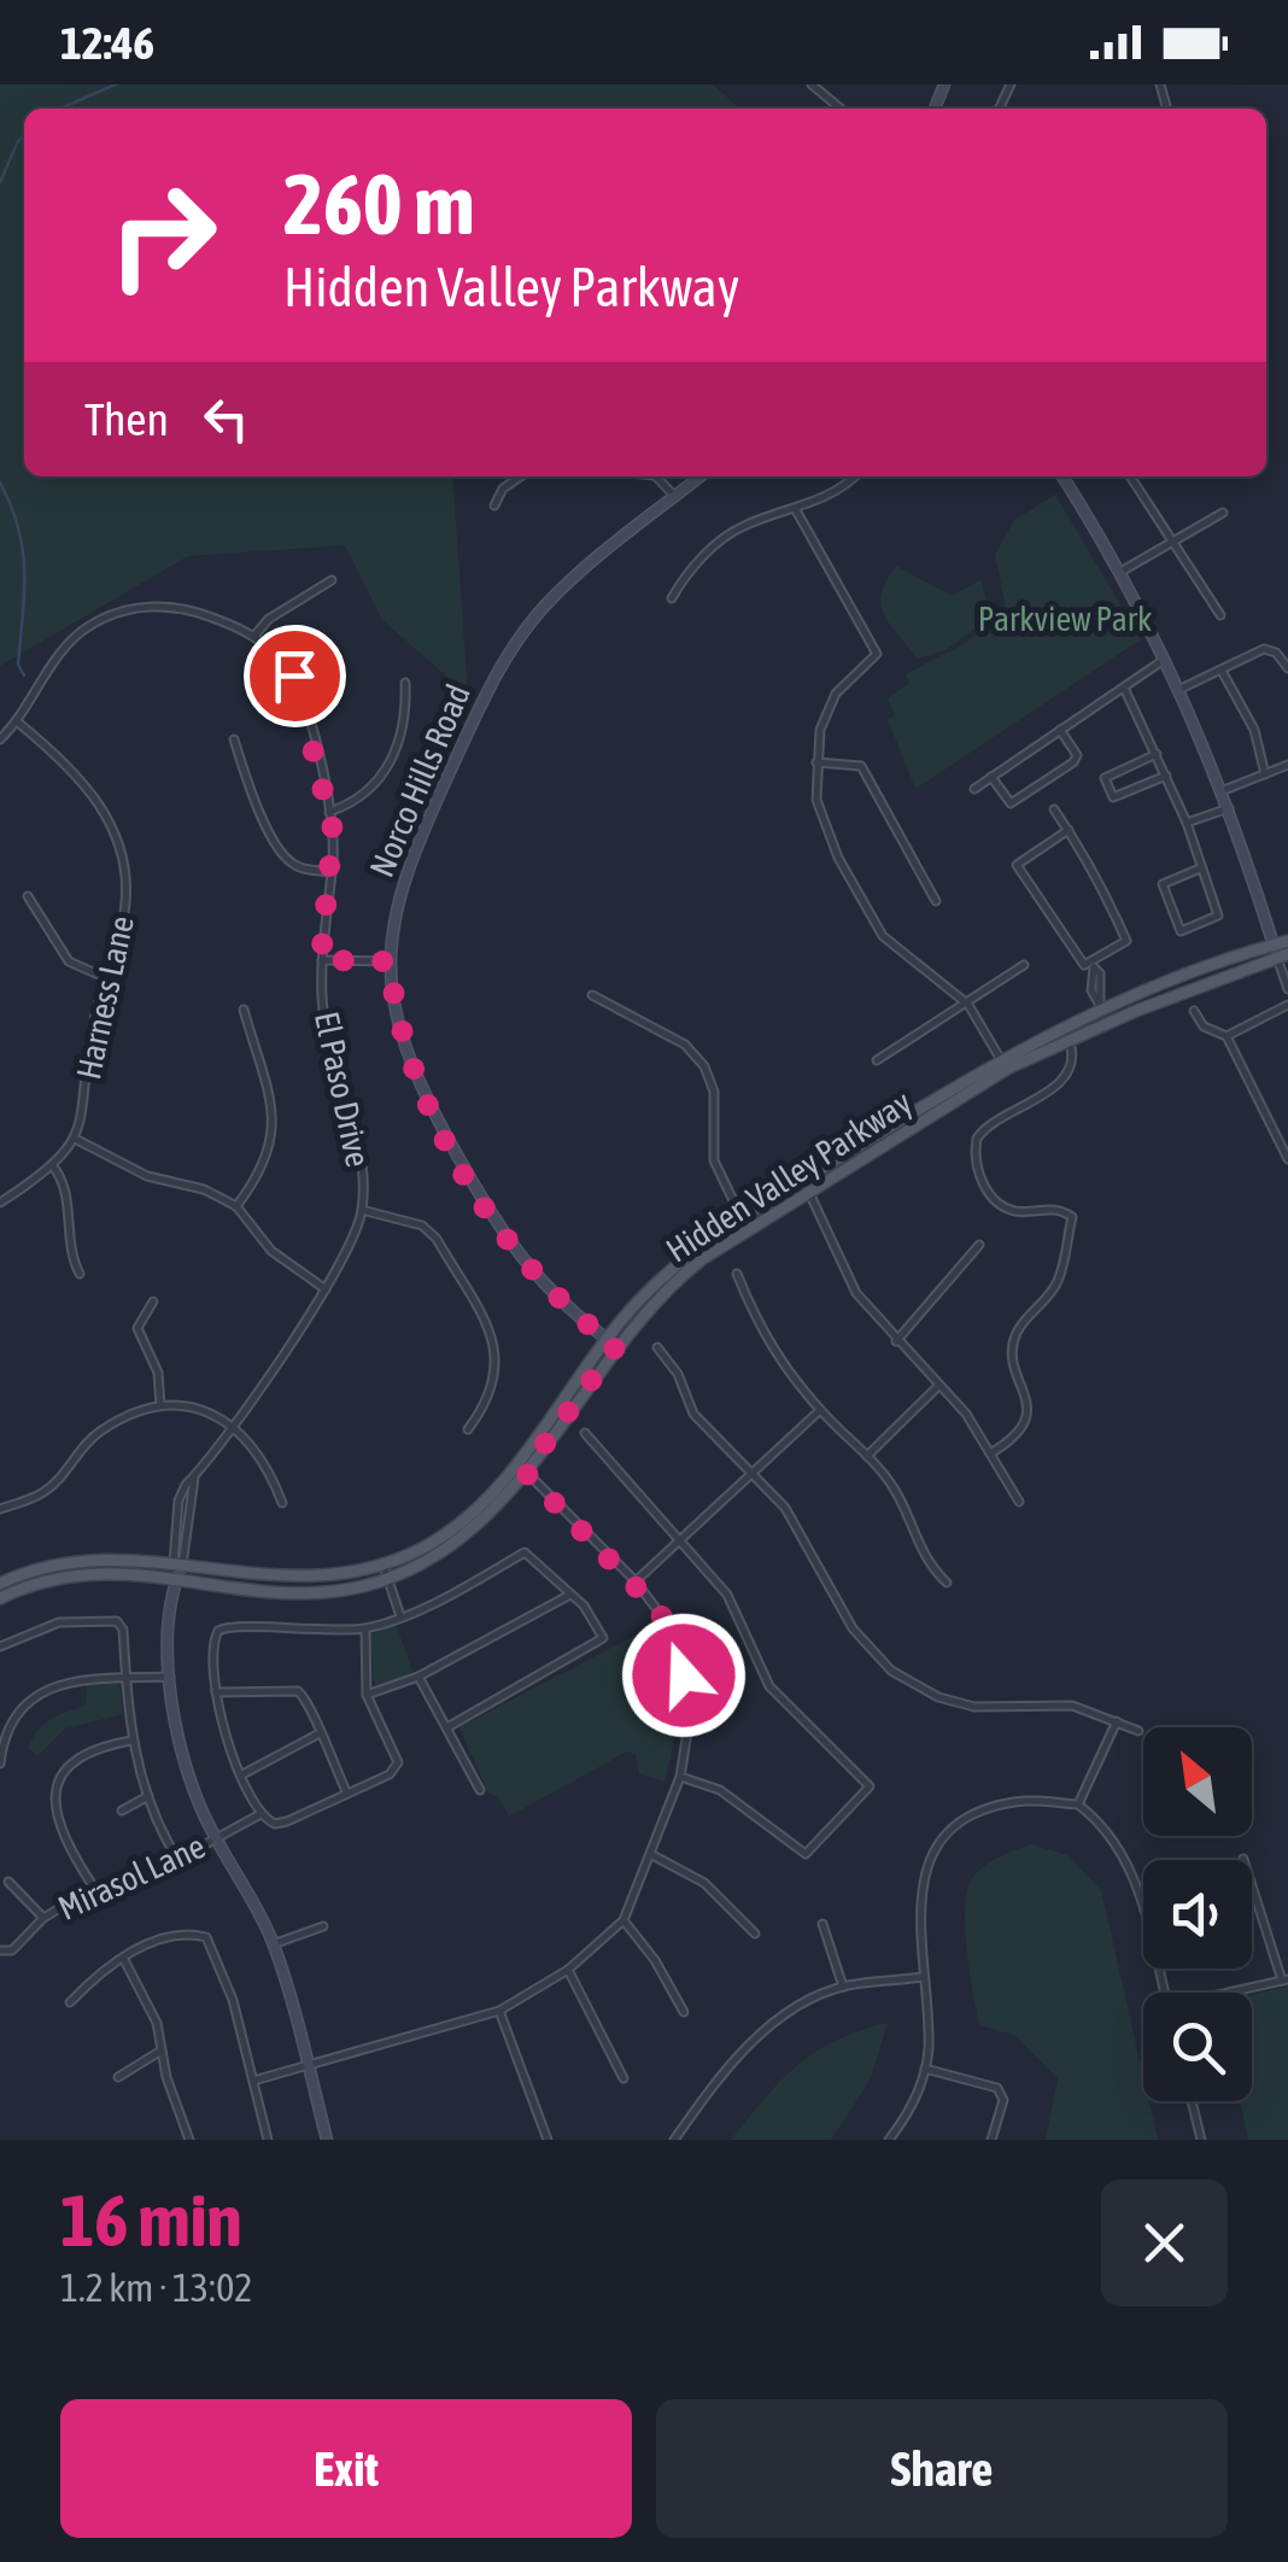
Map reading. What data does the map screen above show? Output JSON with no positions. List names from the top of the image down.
{
  "streets": {
    "main road": ["Hidden Valley Parkway"],
    "street": [
      "Norco Hills Road",
      "Harness Lane",
      "El Paso Drive",
      "Mirasol Lane"
    ]
  },
  "crossings": [
    ["Norco Hills Road", "Hidden Valley Parkway"],
    ["Harness Lane", "El Paso Drive"],
    ["El Paso Drive", "Hidden Valley Parkway"]
  ],
  "parks": ["Parkview Park"],
  "north": "top left",
  "page": {
    "status": "12:46",
    "turn": ["260 m", "Hidden Valley Parkway"],
    "then": "Then",
    "heading": ["16 min", "1.2 km · 13:02"],
    "buttons": ["Exit", "Share"]
  }
}
